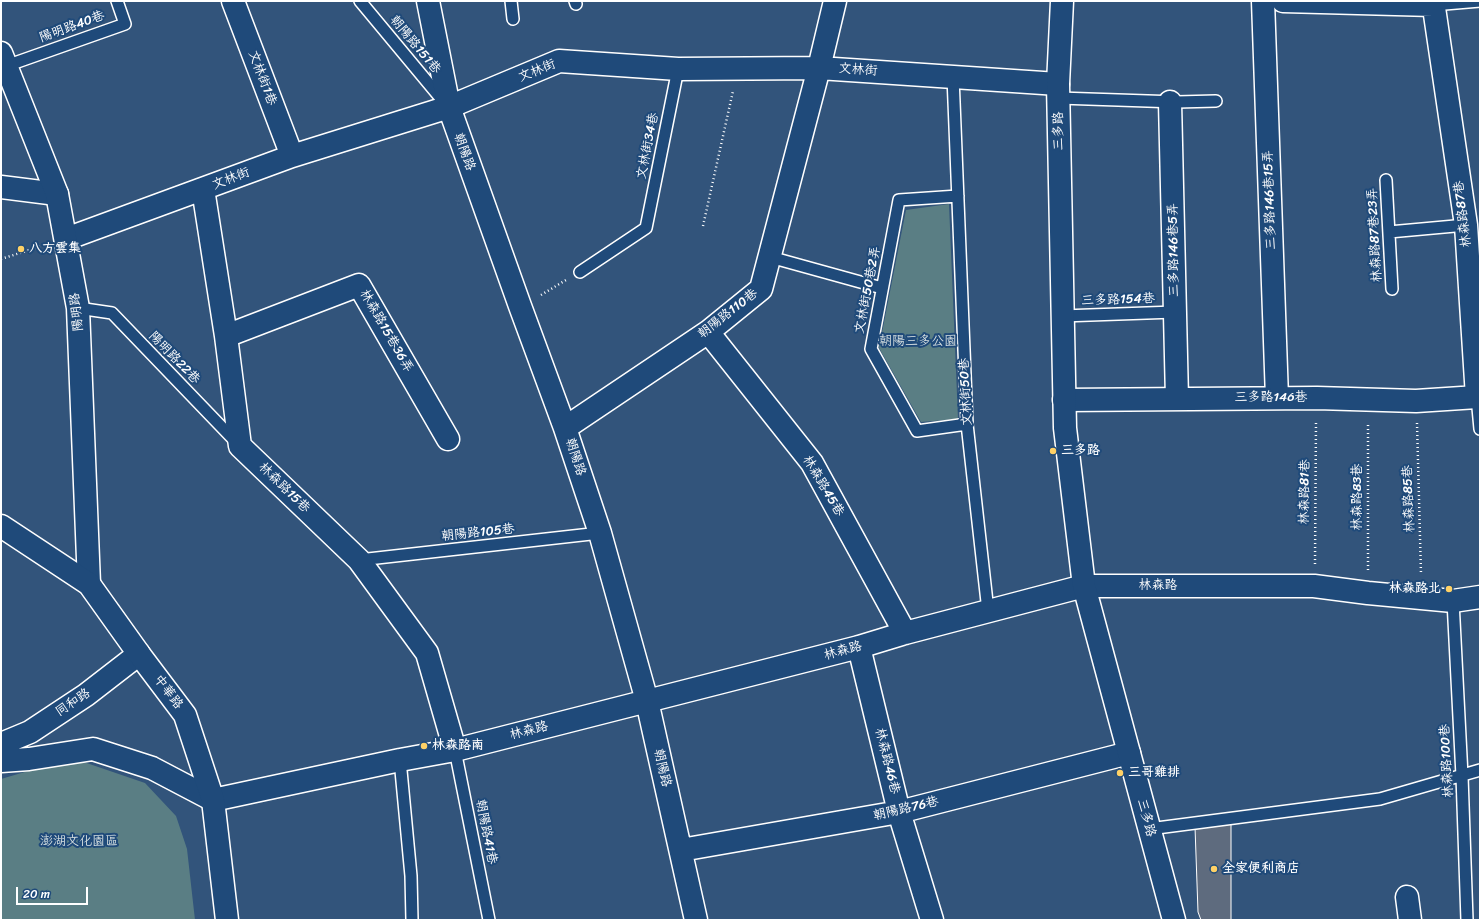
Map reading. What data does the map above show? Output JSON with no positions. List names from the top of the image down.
{
  "streets": {
    "street": [
      "文林街",
      "文林街1巷",
      "三多路",
      "朝陽路",
      "三多路146巷15弄",
      "林森路87巷",
      "三多路146巷5弄",
      "陽明路",
      "朝陽路110巷",
      "林森路15巷36弄",
      "三多路146巷",
      "林森路45巷",
      "林森路15巷",
      "林森路",
      "中華路",
      "同和路",
      "林森路46巷",
      "朝陽路76巷"
    ],
    "lane": [
      "陽明路40巷",
      "朝陽路151巷",
      "文林街34巷",
      "林森路87巷23弄",
      "文林街50巷2弄",
      "三多路154巷",
      "陽明路22巷",
      "文林街50巷",
      "朝陽路105巷",
      "林森路100巷",
      "朝陽路41巷"
    ],
    "path": ["林森路81巷", "林森路83巷", "林森路85巷"]
  },
  "crossings": [
    ["陽明路40巷", "陽明路"],
    ["朝陽路151巷", "文林街"],
    ["朝陽路151巷", "朝陽路"],
    ["文林街", "文林街1巷"],
    ["文林街", "三多路"],
    ["文林街", "文林街34巷"],
    ["文林街", "朝陽路"],
    ["文林街", "陽明路"],
    ["文林街", "朝陽路110巷"],
    ["文林街", "文林街50巷"],
    ["三多路", "三多路154巷"],
    ["三多路", "三多路146巷"],
    ["三多路", "林森路"],
    ["三多路", "朝陽路76巷"],
    ["朝陽路", "朝陽路110巷"],
    ["朝陽路", "朝陽路105巷"],
    ["朝陽路", "林森路"],
    ["朝陽路", "朝陽路76巷"],
    ["三多路146巷15弄", "三多路146巷"],
    ["林森路87巷", "三多路146巷"],
    ["三多路146巷5弄", "三多路154巷"],
    ["三多路146巷5弄", "三多路146巷"],
    ["文林街50巷2弄", "文林街50巷"],
    ["陽明路", "陽明路22巷"],
    ["陽明路", "中華路"],
    ["朝陽路110巷", "林森路45巷"],
    ["陽明路22巷", "林森路15巷"],
    ["文林街50巷", "林森路"],
    ["三多路146巷", "林森路81巷"],
    ["三多路146巷", "林森路83巷"],
    ["三多路146巷", "林森路85巷"],
    ["林森路45巷", "林森路"],
    ["林森路15巷", "朝陽路105巷"],
    ["林森路15巷", "林森路"],
    ["林森路15巷", "朝陽路41巷"],
    ["林森路81巷", "林森路"],
    ["林森路83巷", "林森路"],
    ["林森路85巷", "林森路"],
    ["林森路", "中華路"],
    ["林森路", "林森路46巷"],
    ["林森路", "林森路100巷"],
    ["林森路", "朝陽路41巷"],
    ["中華路", "同和路"],
    ["林森路46巷", "朝陽路76巷"]
  ],
  "parks": ["朝陽三多公園", "澎湖文化園區"],
  "places": [
    "八方雲集",
    "三多路",
    "林森路北",
    "林森路南",
    "三哥雞排",
    "全家便利商店"
  ],
  "scale_bar": "20 m"
}
